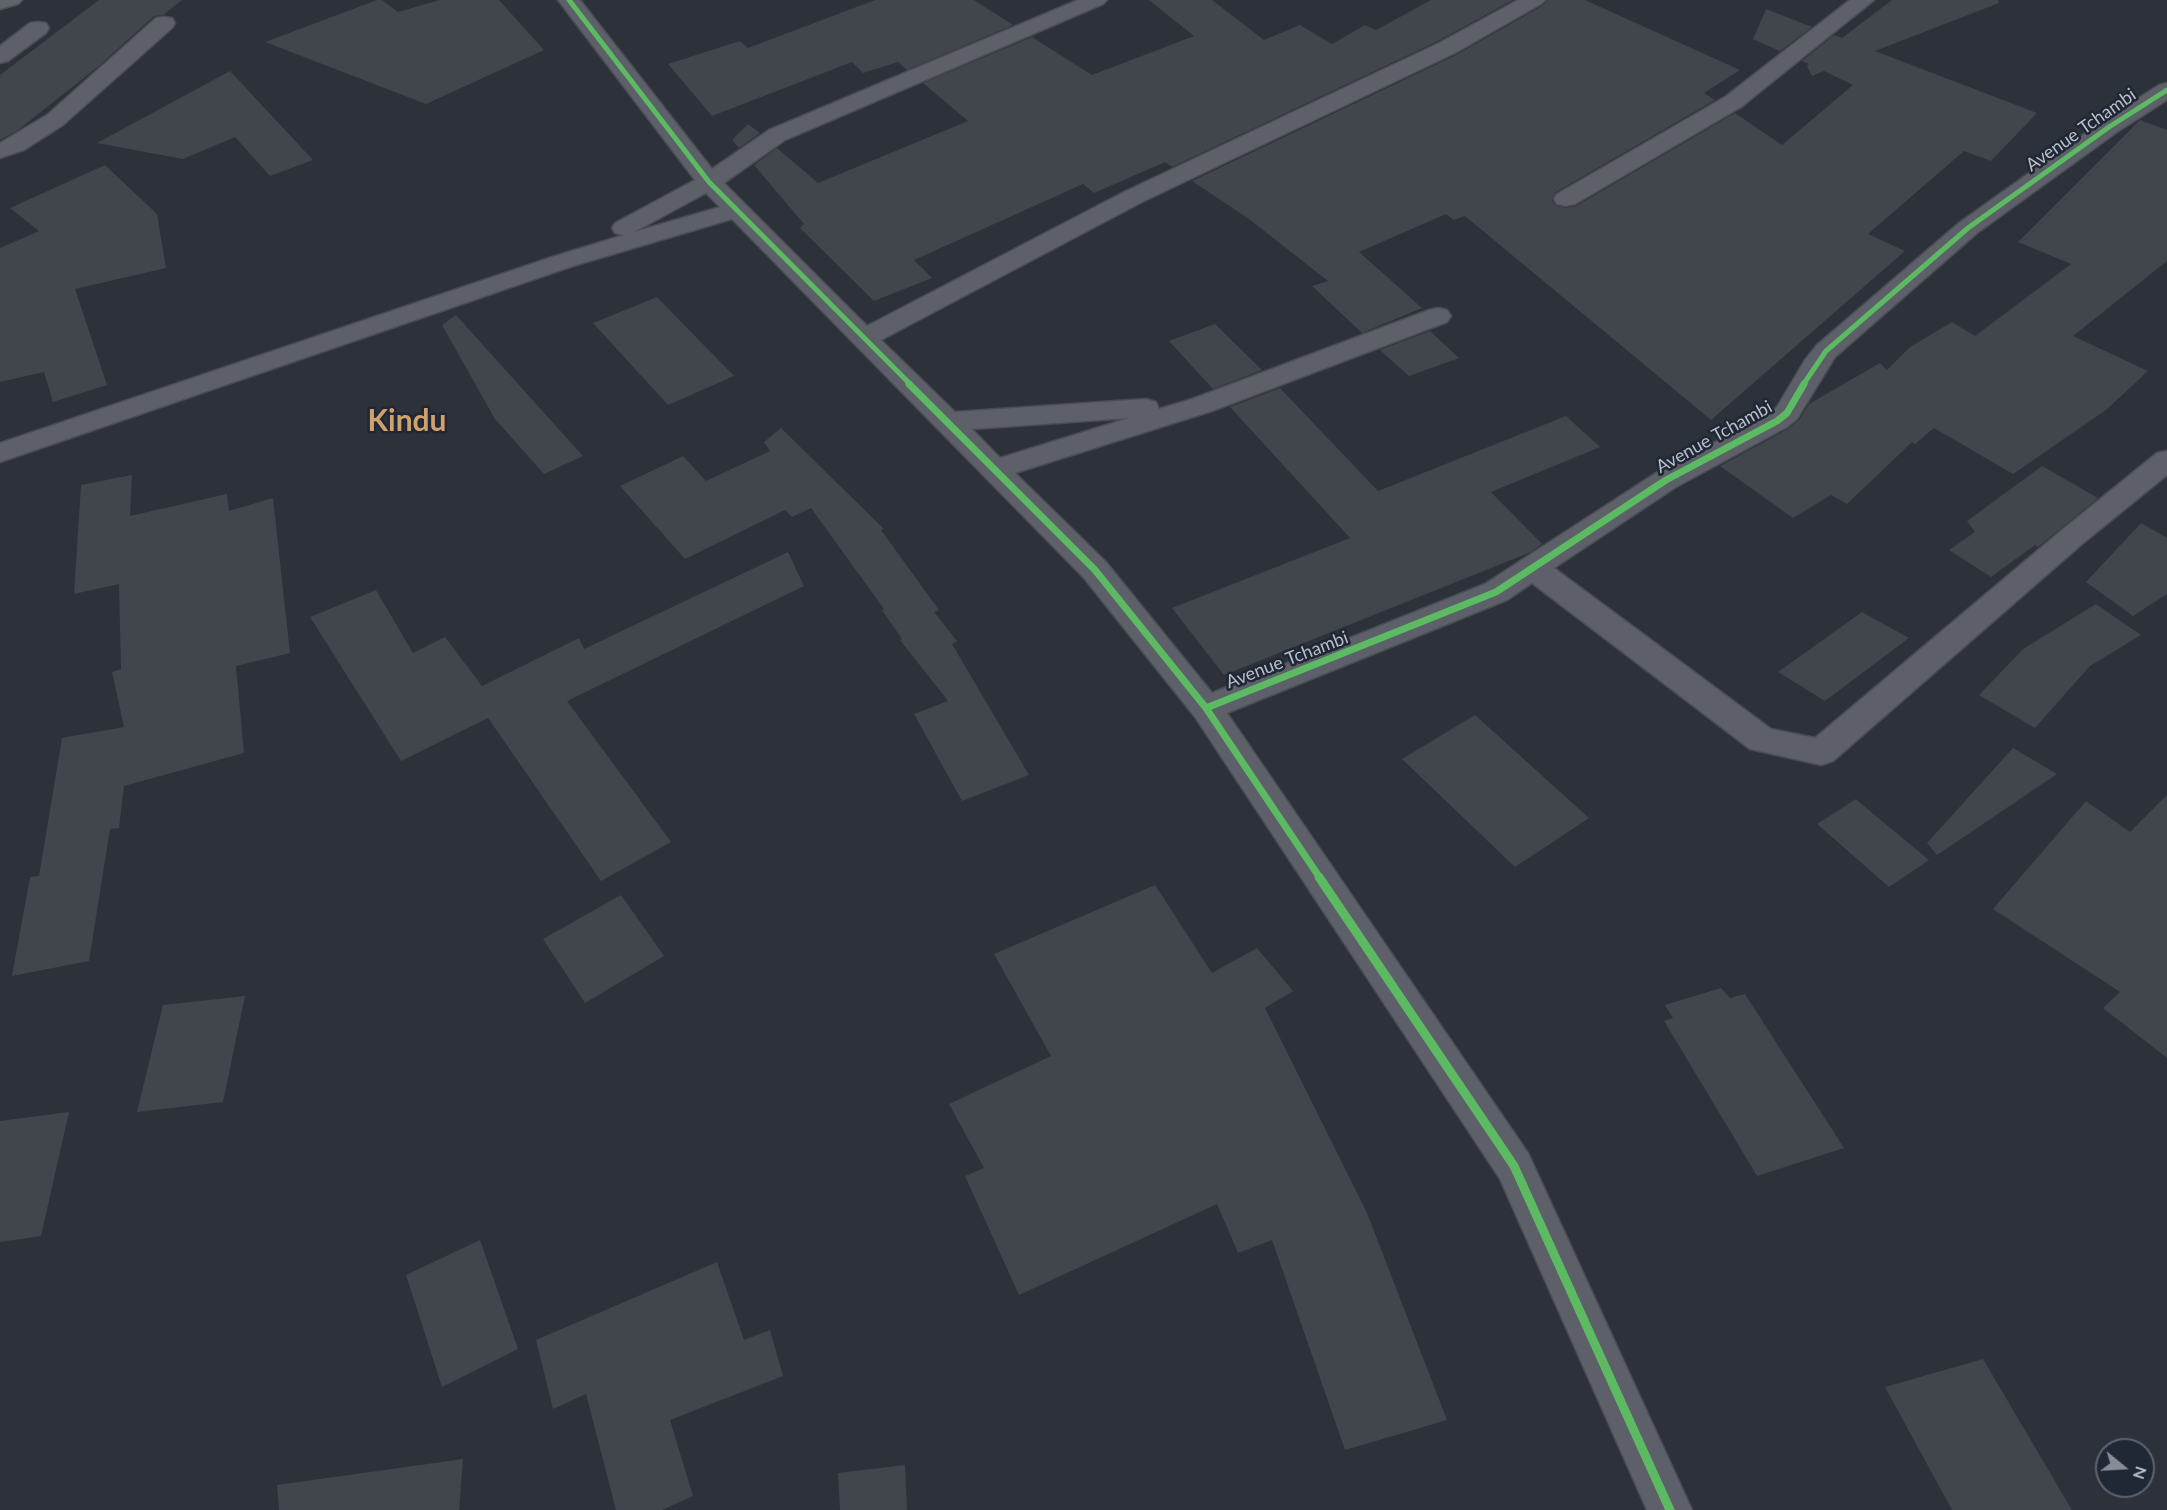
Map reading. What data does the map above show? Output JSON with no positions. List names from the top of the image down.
{
  "streets": {
    "street": ["Avenue Tchambi"]
  },
  "districts": ["Kindu"],
  "north": "right"
}
